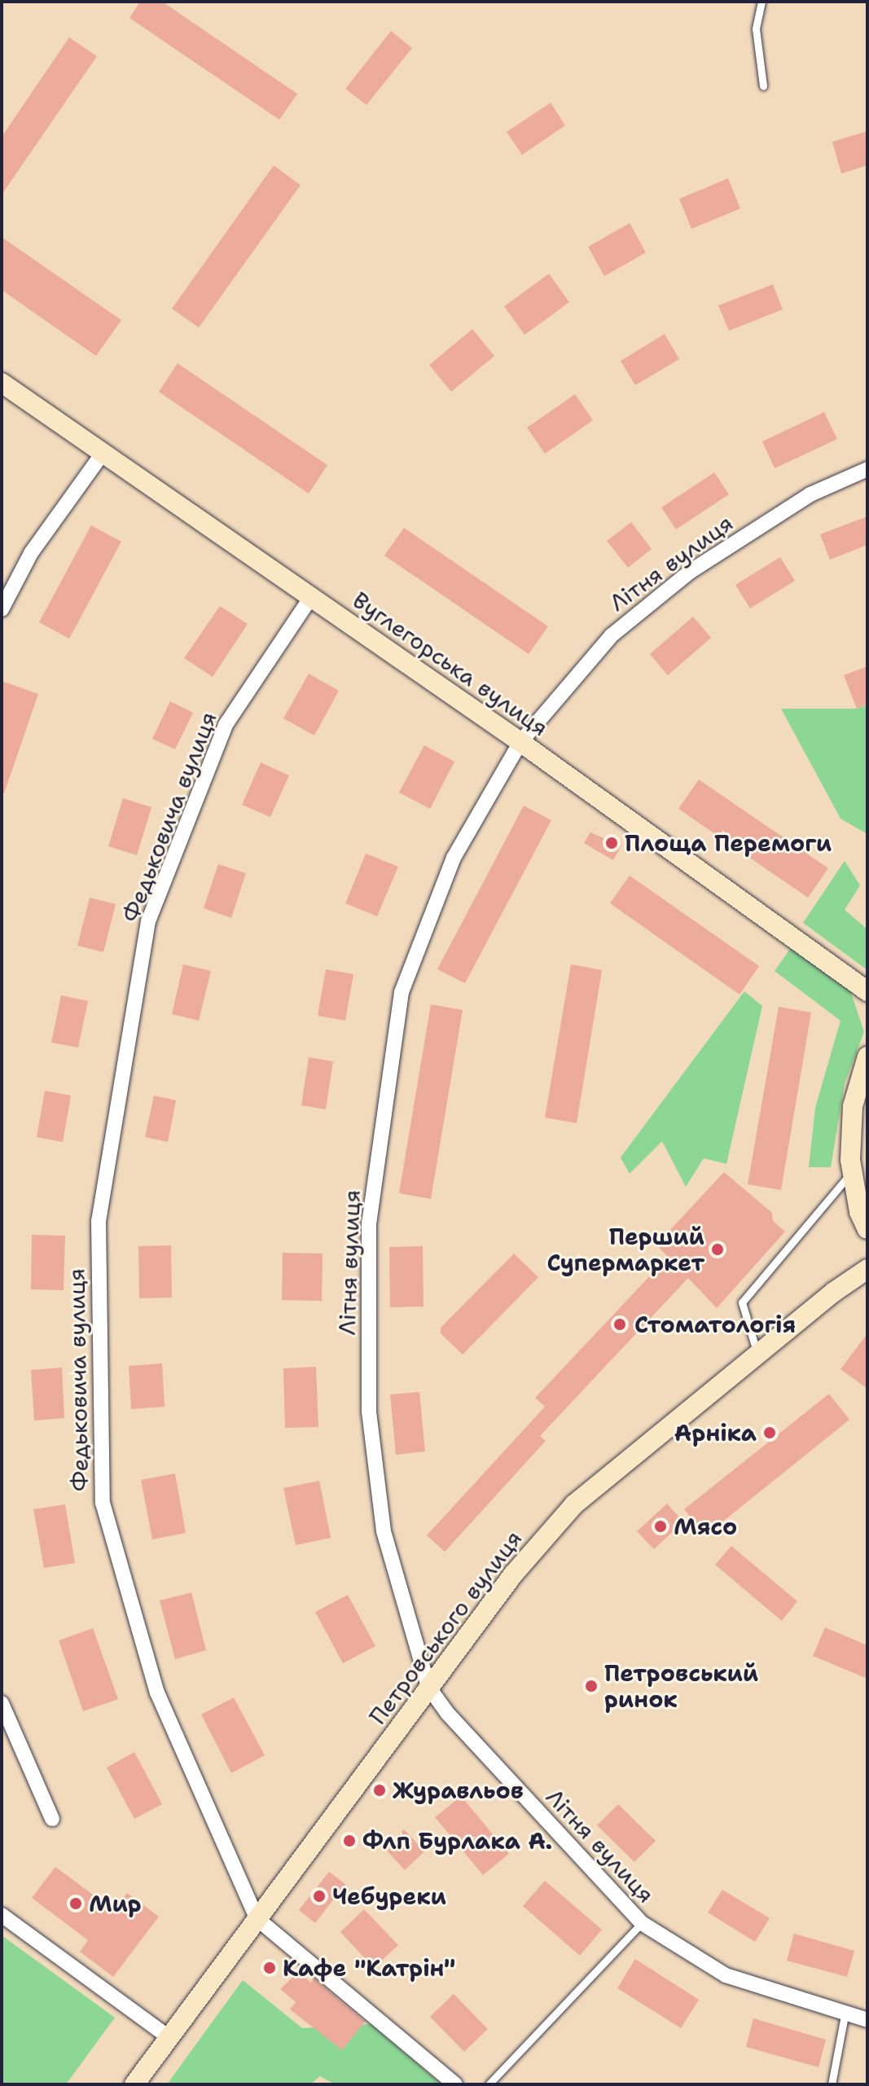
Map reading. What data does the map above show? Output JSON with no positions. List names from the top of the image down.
{
  "streets": {
    "main road": ["Вуглегорська вулиця", "Петровського вулиця"],
    "street": ["Літня вулиця", "Федьковича вулиця"]
  },
  "crossings": [
    ["Літня вулиця", "Вуглегорська вулиця"],
    ["Літня вулиця", "Петровського вулиця"],
    ["Вуглегорська вулиця", "Федьковича вулиця"],
    ["Федьковича вулиця", "Петровського вулиця"]
  ],
  "places": [
    "Площа Перемоги",
    "Перший Супермаркет",
    "Стоматологія",
    "Арніка",
    "Мясо",
    "Петровський ринок",
    "Журавльов",
    "Флп Бурлака А.",
    "Чебуреки",
    "Мир",
    "Кафе \"Катрін\""
  ]
}
